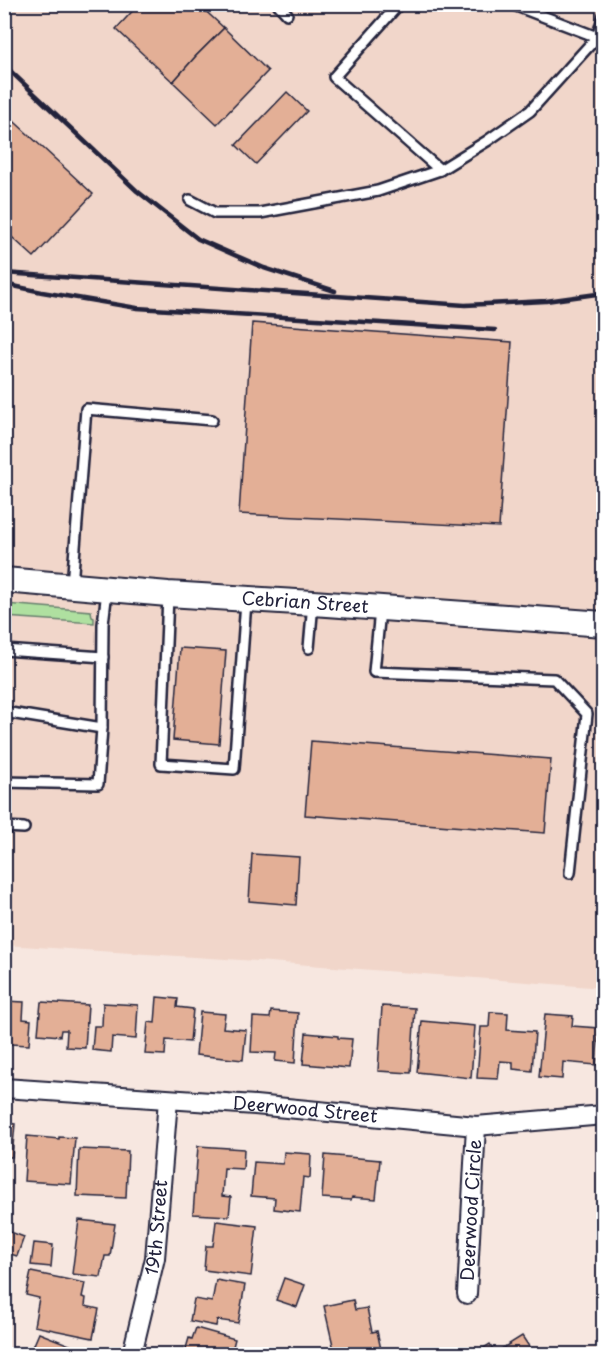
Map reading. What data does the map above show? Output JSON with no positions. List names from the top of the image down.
{
  "streets": {
    "street": [
      "Cebrian Street",
      "Deerwood Street",
      "Deerwood Circle",
      "19th Street"
    ]
  },
  "crossings": [
    ["Deerwood Street", "Deerwood Circle"],
    ["Deerwood Street", "19th Street"]
  ]
}
